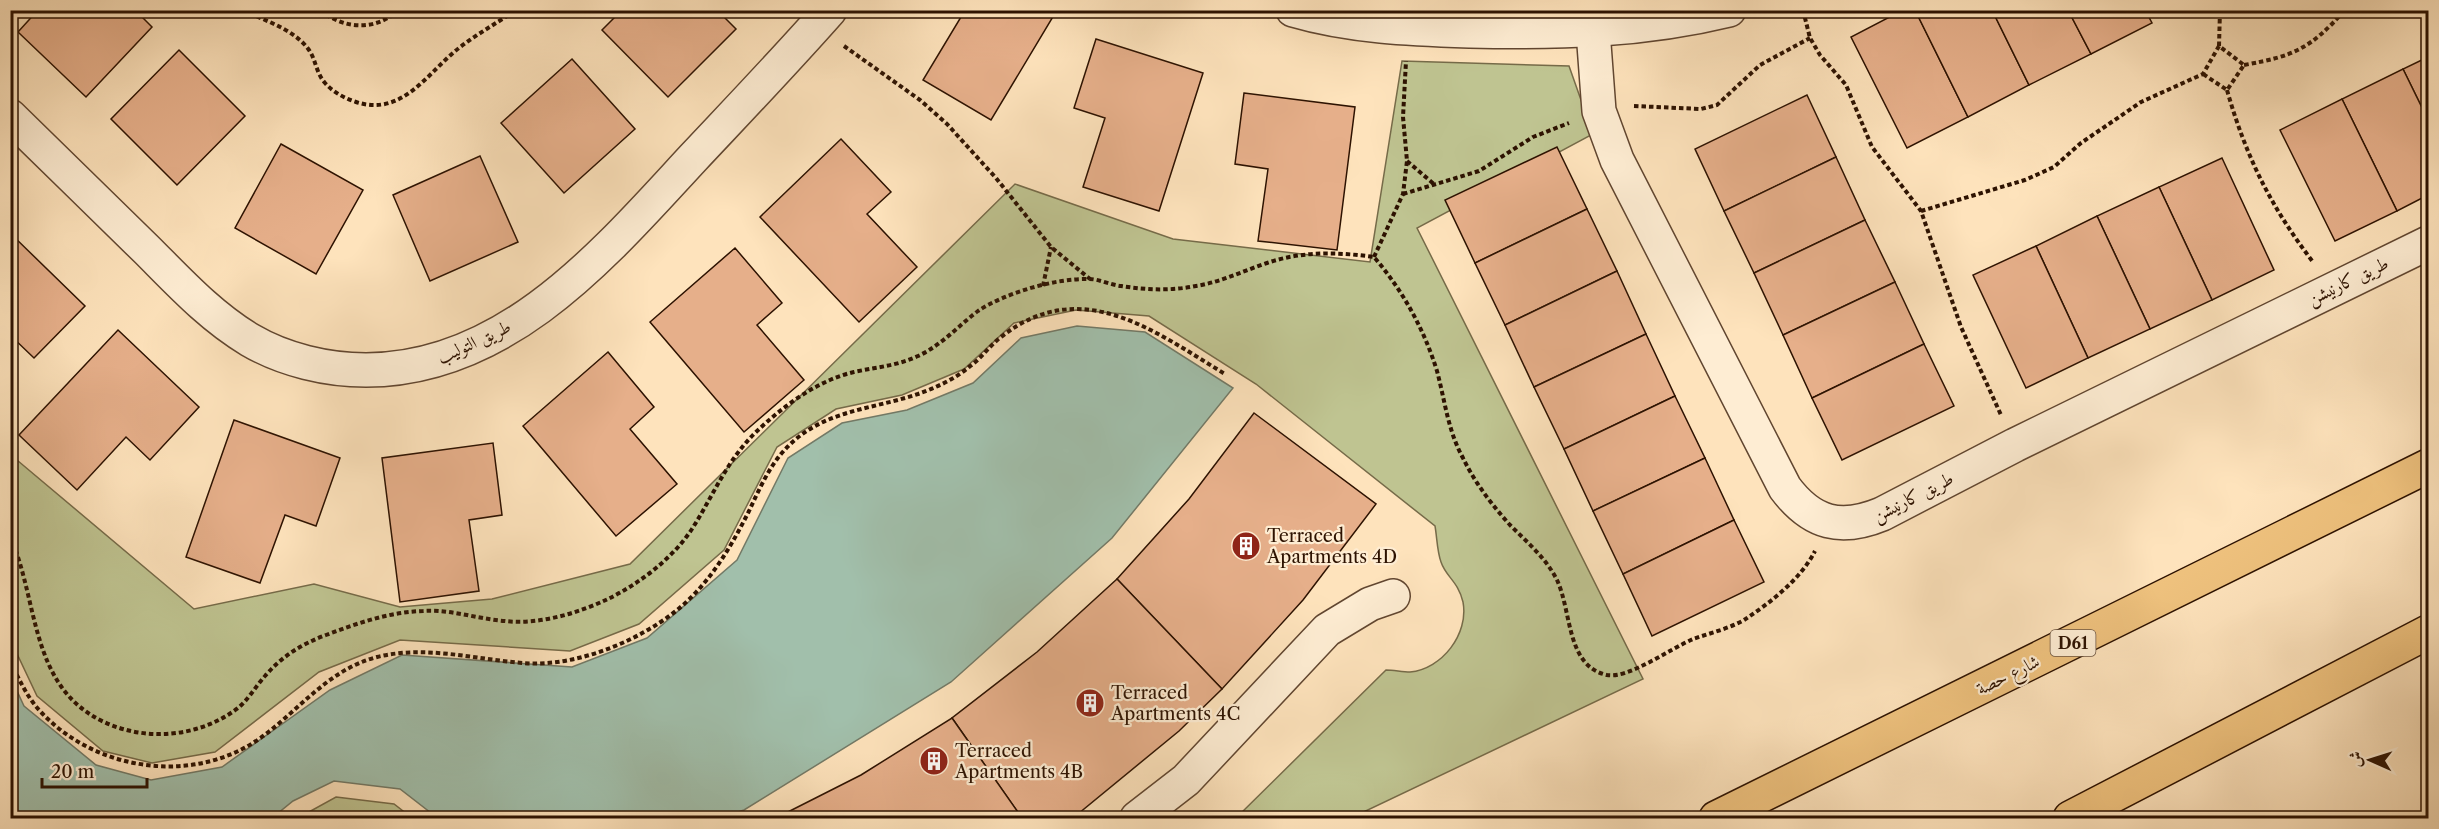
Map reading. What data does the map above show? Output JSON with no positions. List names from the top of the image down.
{
  "streets": {
    "main road": ["D61", "شارع حصة"],
    "street": ["طريق كارنيشن", "طريق التوليب"]
  },
  "places": {
    "building": ["Terraced Apartments 4D", "Terraced Apartments 4C", "Terraced Apartments 4B"]
  },
  "scale_bar": "20 m",
  "north": "left"
}
